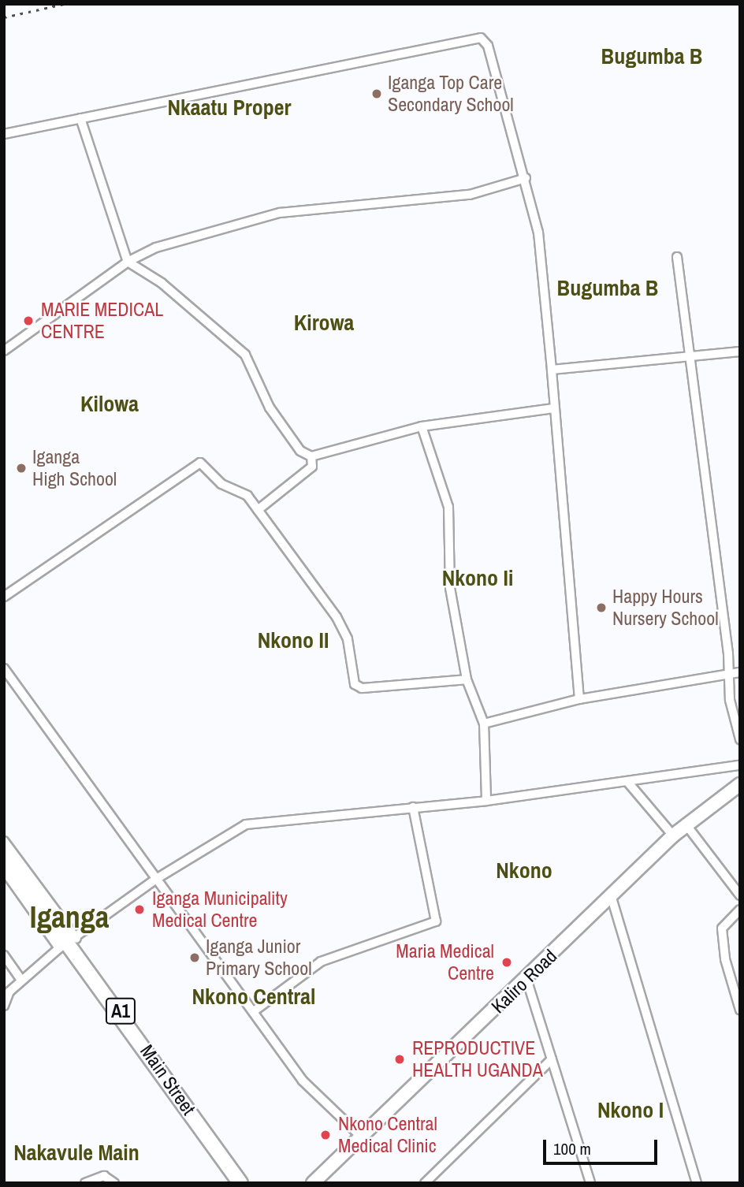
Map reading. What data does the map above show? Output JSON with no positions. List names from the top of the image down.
{
  "streets": {
    "main road": ["Kaliro Road", "A1", "Main Street"]
  },
  "districts": [
    "Bugumba B",
    "Nkaatu Proper",
    "Bugumba B",
    "Kirowa",
    "Kilowa",
    "Nkono Ii",
    "Nkono II",
    "Nkono",
    "Iganga",
    "Nkono Central",
    "Nkono I",
    "Nakavule Main"
  ],
  "places": [
    "Iganga Top Care Secondary School",
    "MARIE MEDICAL CENTRE",
    "Iganga High School",
    "Happy Hours Nursery School",
    "Iganga Municipality Medical Centre",
    "Iganga Junior Primary School",
    "Maria Medical Centre",
    "REPRODUCTIVE HEALTH UGANDA",
    "Nkono Central Medical Clinic"
  ],
  "scale_bar": "100 m"
}
